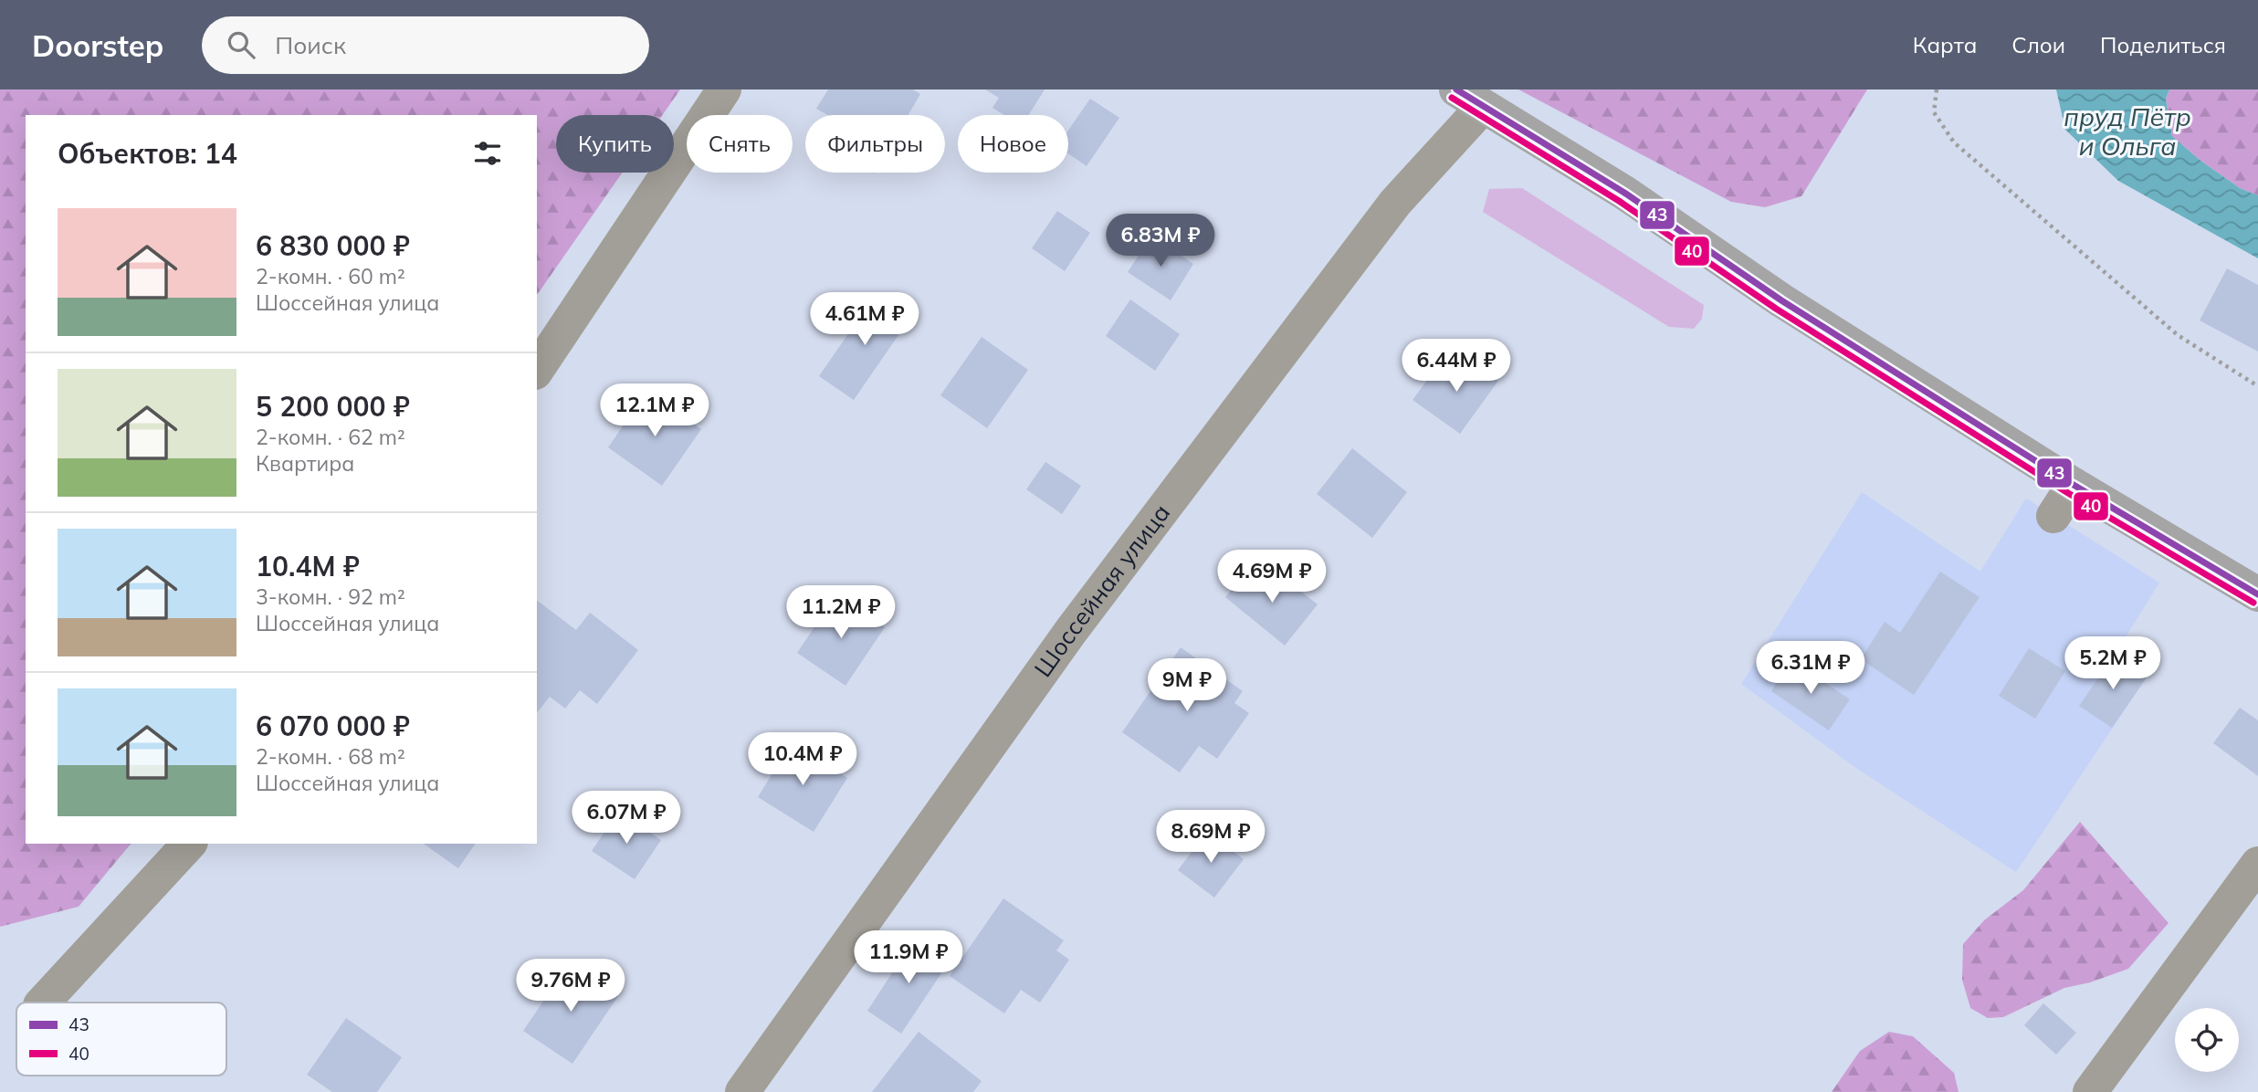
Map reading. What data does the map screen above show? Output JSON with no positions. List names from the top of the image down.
{
  "streets": {
    "street": ["Шоссейная улица"]
  },
  "water": ["пруд Пётр и Ольга"],
  "lines": ["transit line 43", "transit line 40"],
  "legend": ["43", "40"],
  "page": {
    "header": "Doorstep",
    "search": "Поиск",
    "nav": ["Карта", "Слои", "Поделиться"],
    "chip": [
      "Купить",
      "Снять",
      "Фильтры",
      "Новое"
    ],
    "heading": "Объектов: 14",
    "list": [
      {
        "name": "6 830 000 ₽",
        "note": "2-комн. · 60 m² · Шоссейная улица"
      },
      {
        "name": "5 200 000 ₽",
        "note": "2-комн. · 62 m² · Квартира"
      },
      {
        "name": "10.4M ₽",
        "note": "3-комн. · 92 m² · Шоссейная улица"
      },
      {
        "name": "6 070 000 ₽",
        "note": "2-комн. · 68 m² · Шоссейная улица"
      }
    ],
    "price": [
      "6.83M ₽",
      "4.61M ₽",
      "6.44M ₽",
      "12.1M ₽",
      "4.69M ₽",
      "11.2M ₽",
      "5.2M ₽",
      "6.31M ₽",
      "9M ₽",
      "10.4M ₽",
      "6.07M ₽",
      "8.69M ₽",
      "11.9M ₽",
      "9.76M ₽"
    ]
  }
}
